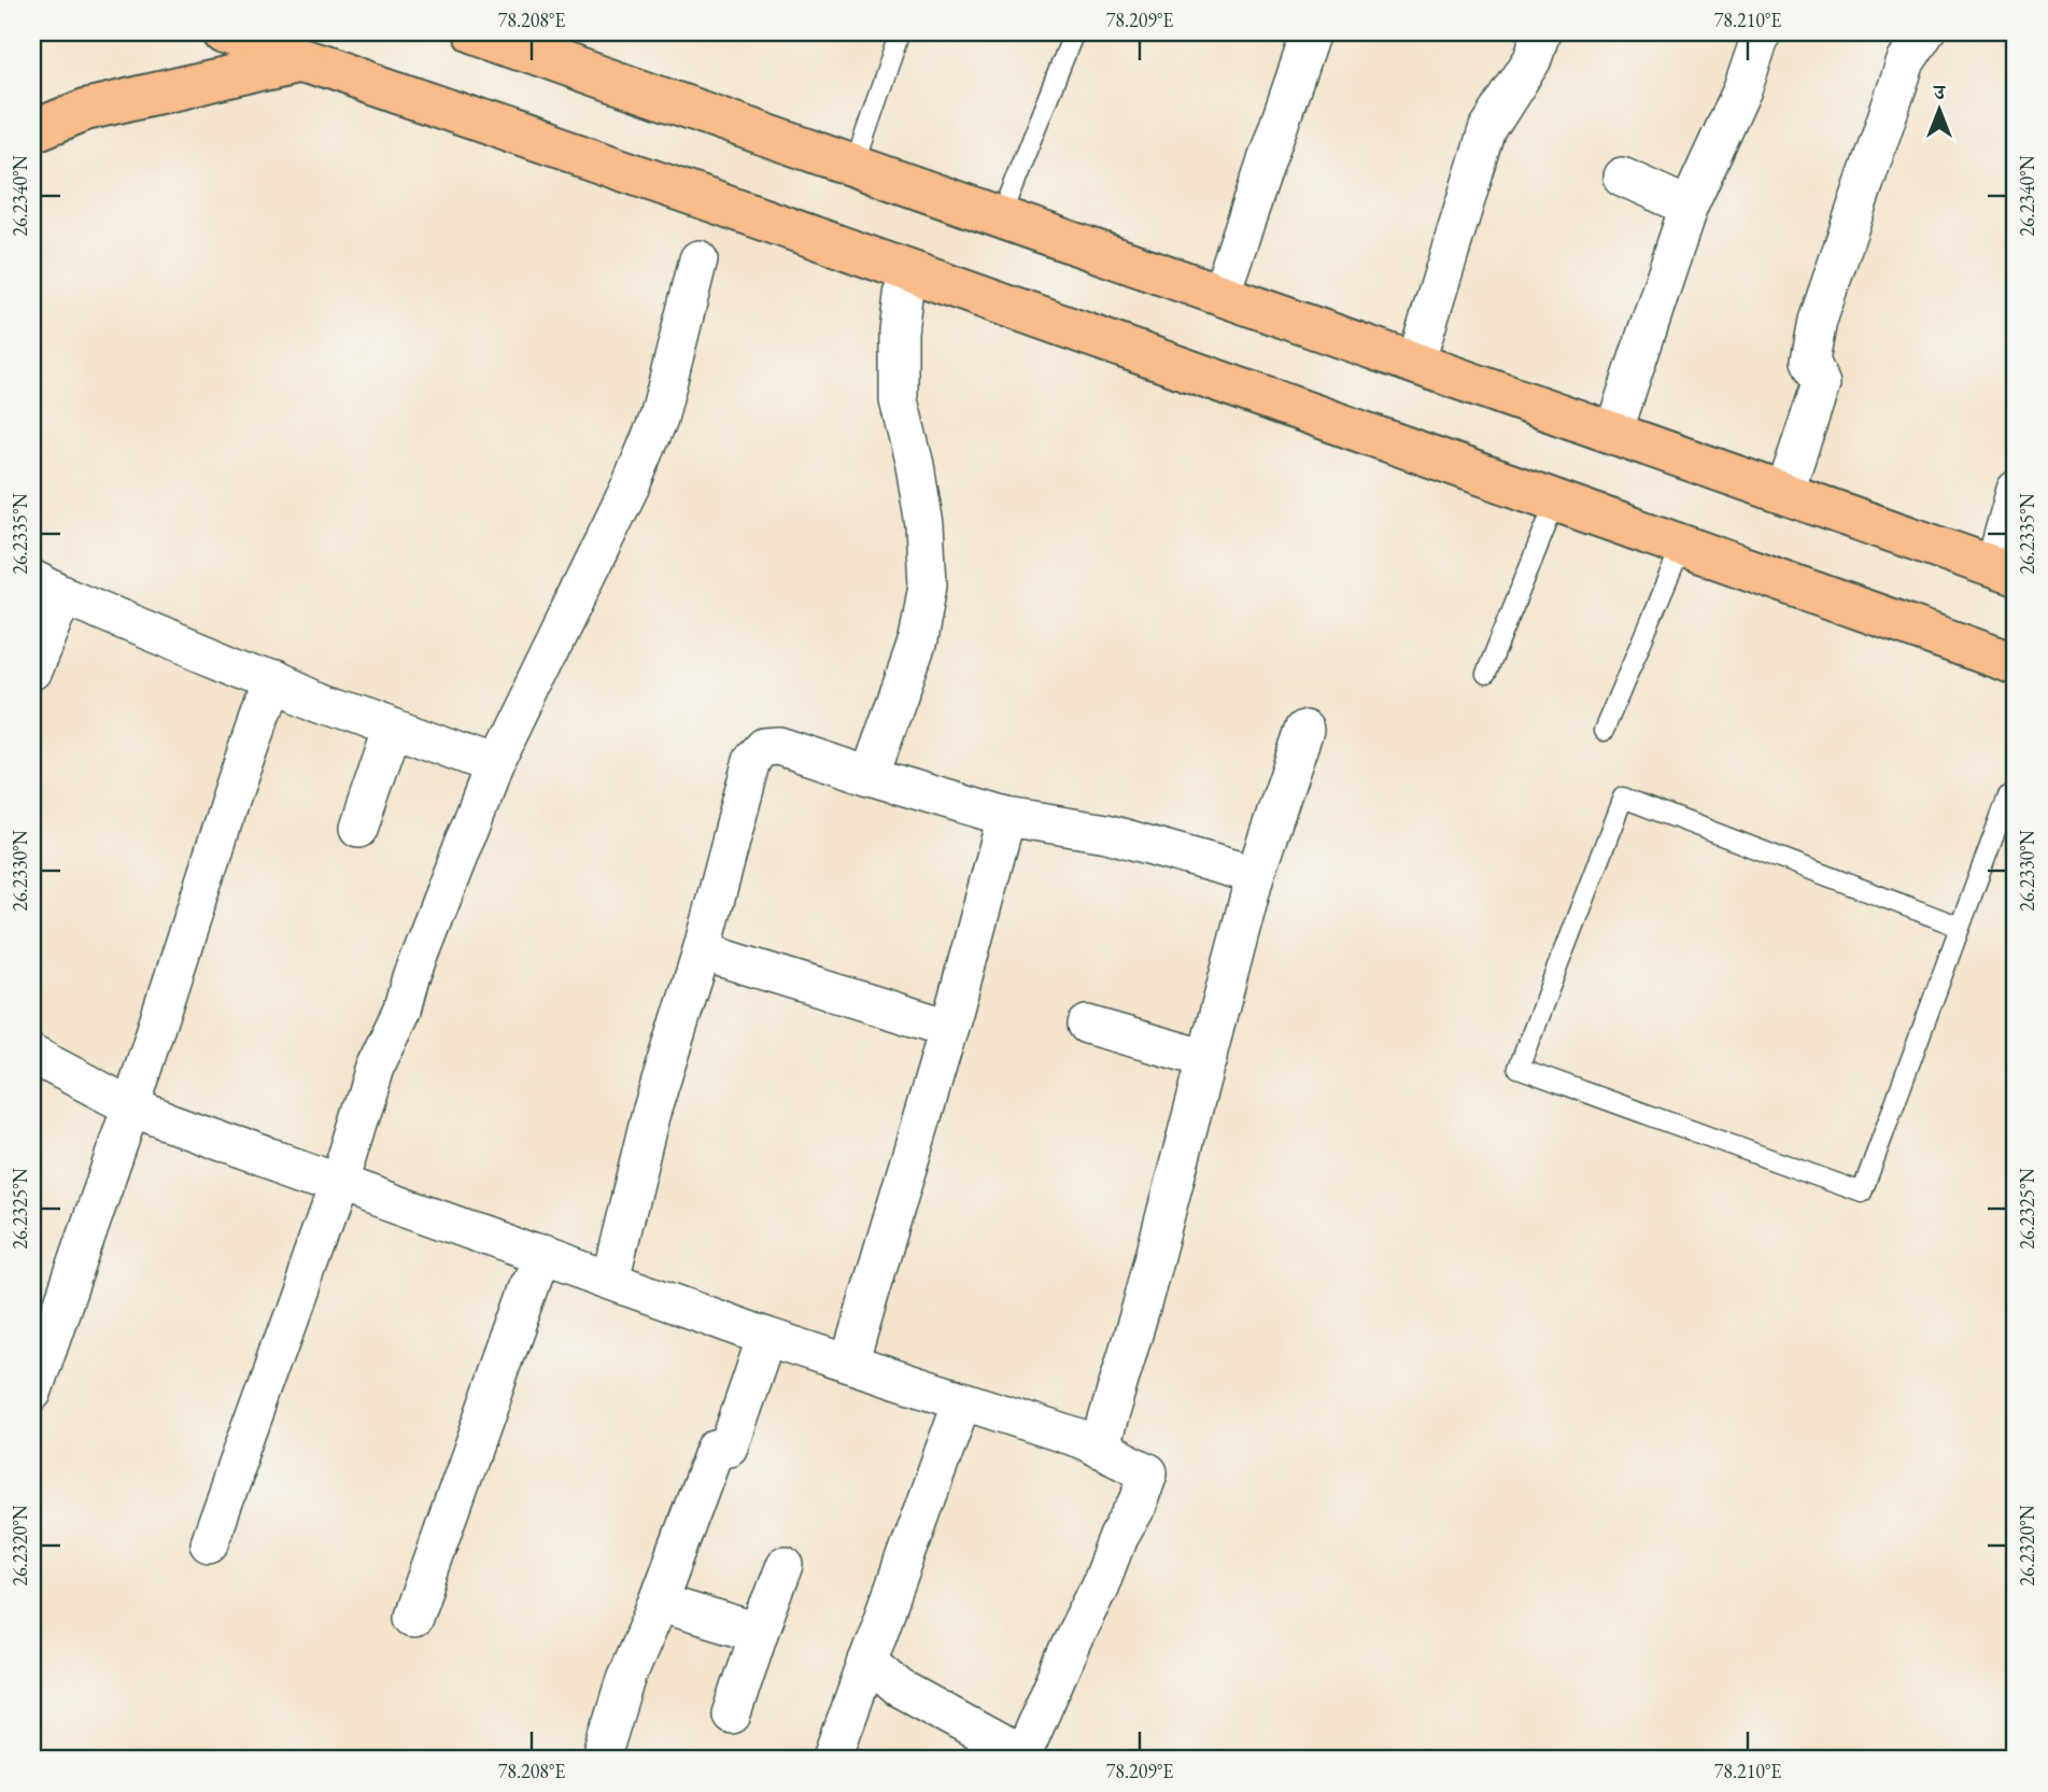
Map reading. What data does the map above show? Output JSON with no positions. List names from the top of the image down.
{
  "north": "top",
  "coordinates": [
    "78.208°E",
    "78.209°E",
    "78.210°E",
    "26.2340°N",
    "26.2335°N",
    "26.2330°N",
    "26.2325°N",
    "26.2320°N"
  ]
}
